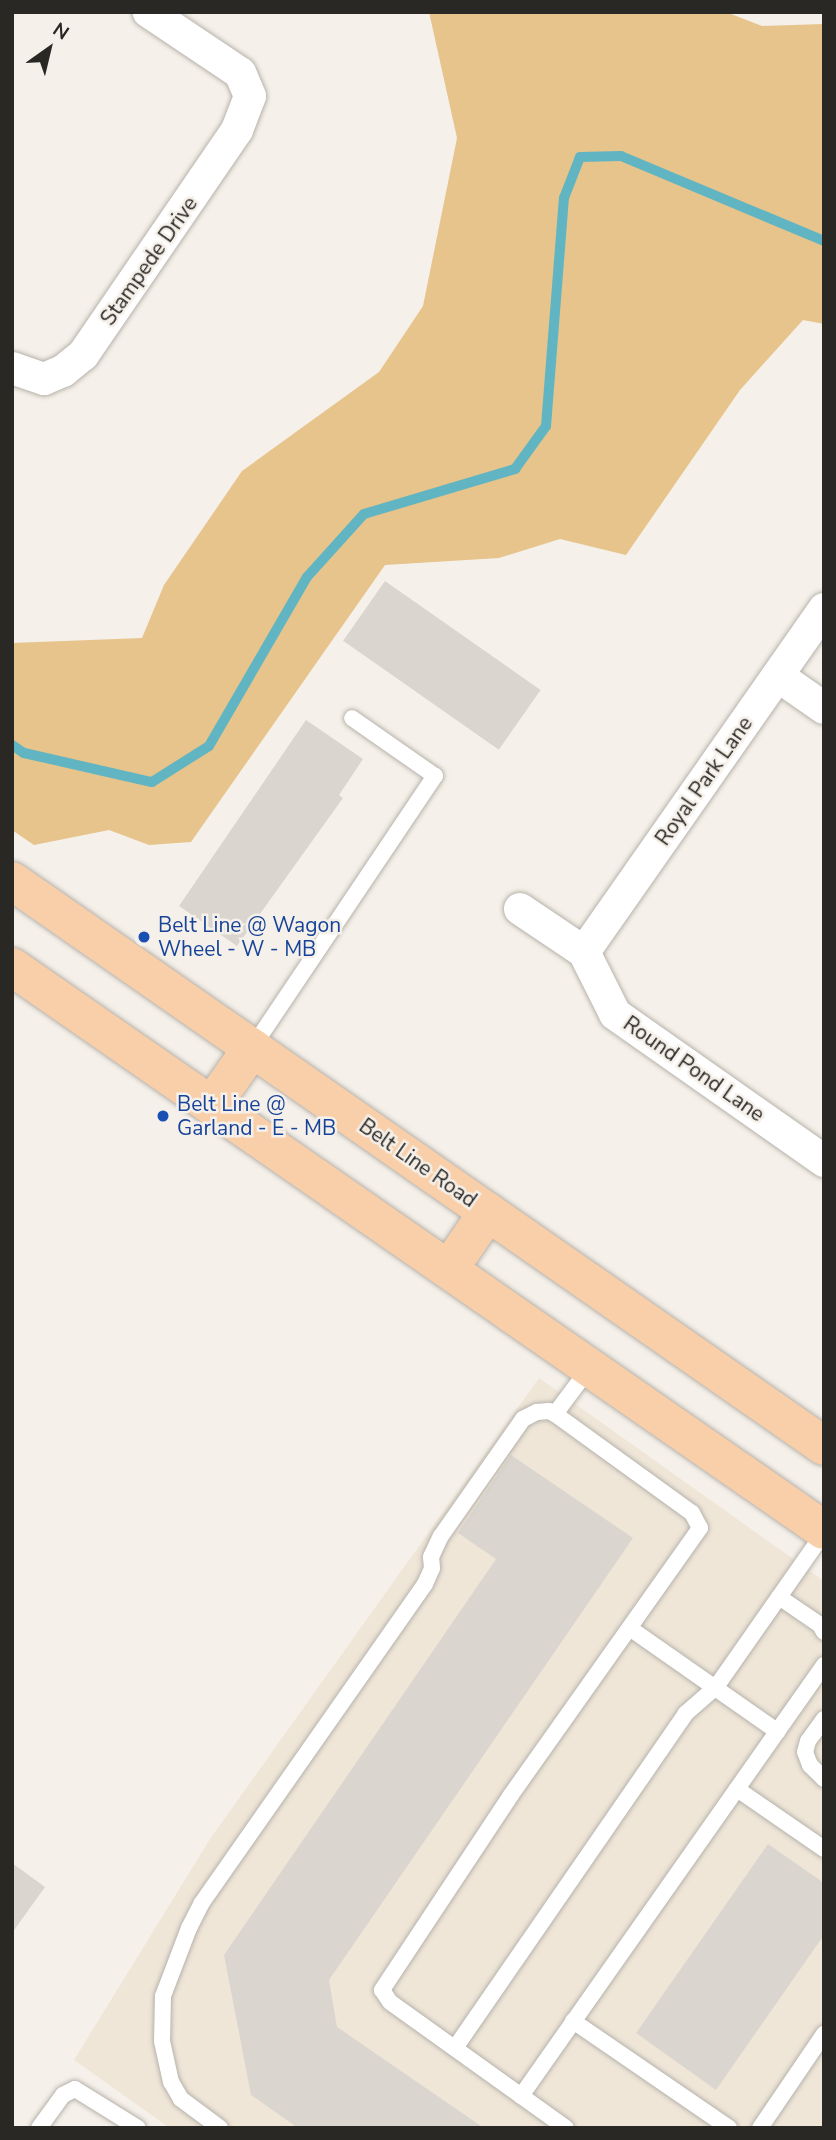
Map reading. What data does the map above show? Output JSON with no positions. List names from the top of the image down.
{
  "streets": {
    "main road": ["Belt Line Road"],
    "street": ["Stampede Drive", "Royal Park Lane", "Round Pond Lane"]
  },
  "crossings": [
    ["Royal Park Lane", "Round Pond Lane"]
  ],
  "places": ["Belt Line @ Wagon Wheel - W - MB", "Belt Line @ Garland - E - MB"],
  "north": "top right"
}
